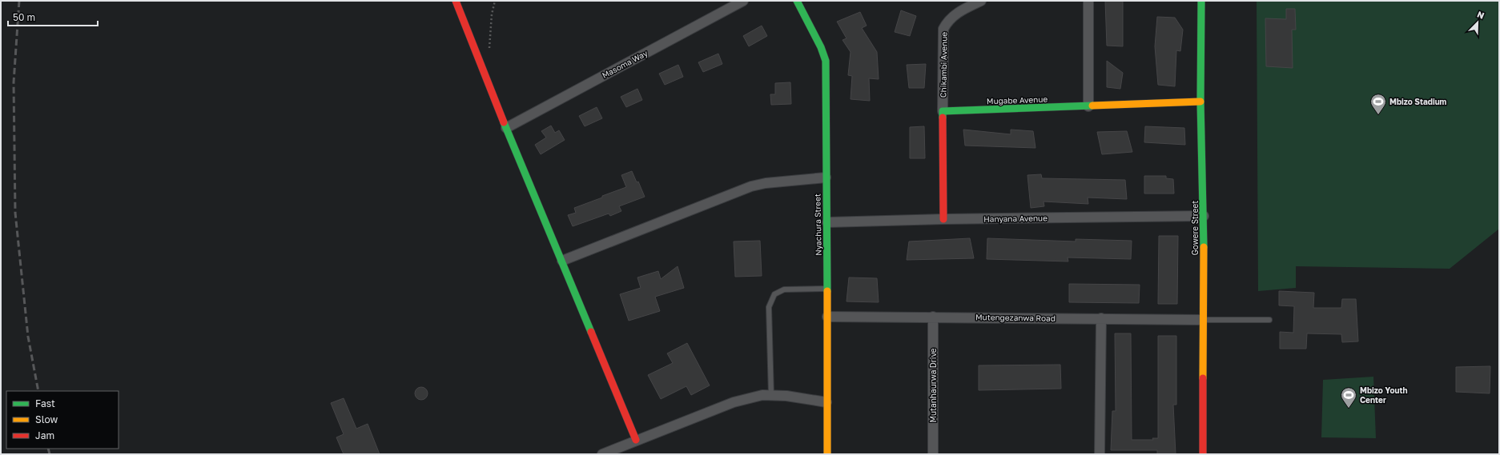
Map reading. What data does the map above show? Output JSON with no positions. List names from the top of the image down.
{
  "streets": {
    "street": [
      "Masoma Way",
      "Chikambi Avenue",
      "Mugabe Avenue",
      "Hanyana Avenue",
      "Nyachura Street",
      "Gowere Street",
      "Mutengezanwa Road",
      "Mutanhaurwa Drive"
    ]
  },
  "crossings": [
    ["Chikambi Avenue", "Mugabe Avenue"],
    ["Mugabe Avenue", "Gowere Street"],
    ["Hanyana Avenue", "Nyachura Street"],
    ["Hanyana Avenue", "Gowere Street"],
    ["Nyachura Street", "Mutengezanwa Road"],
    ["Gowere Street", "Mutengezanwa Road"],
    ["Mutengezanwa Road", "Mutanhaurwa Drive"]
  ],
  "places": {
    "sports": ["Mbizo Stadium", "Mbizo Youth Center"]
  },
  "legend": ["Fast", "Slow", "Jam"],
  "scale_bar": "50 m",
  "north": "top right"
}
